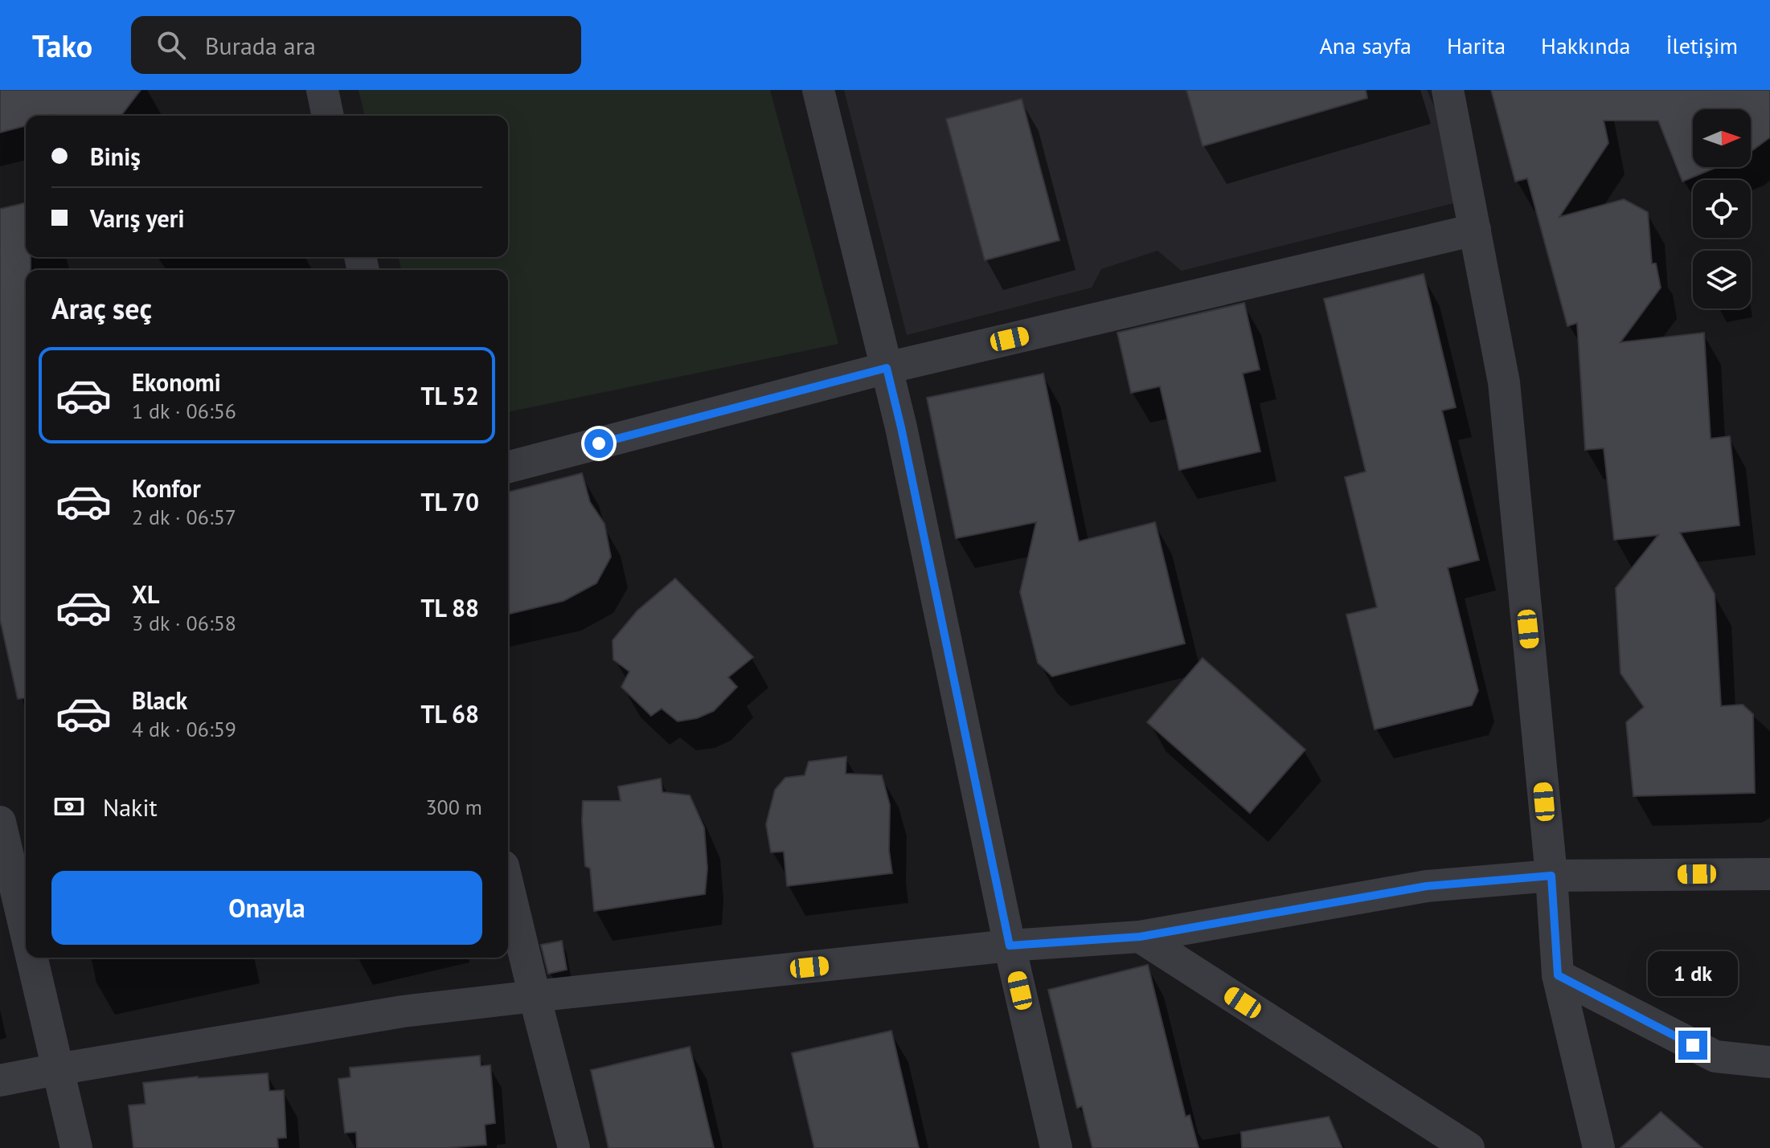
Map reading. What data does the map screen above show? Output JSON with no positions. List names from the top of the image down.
{
  "north": "right",
  "page": {
    "header": "Tako",
    "search": "Burada ara",
    "nav": [
      "Ana sayfa",
      "Harita",
      "Hakkında",
      "İletişim"
    ],
    "banner": ["Biniş", "Varış yeri"],
    "heading": "Araç seç",
    "list": [
      {
        "name": "Ekonomi",
        "note": "1 dk · 06:56",
        "value": "TL 52"
      },
      {
        "name": "Konfor",
        "note": "2 dk · 06:57",
        "value": "TL 70"
      },
      {
        "name": "XL",
        "note": "3 dk · 06:58",
        "value": "TL 88"
      },
      {
        "name": "Black",
        "note": "4 dk · 06:59",
        "value": "TL 68"
      }
    ],
    "pay": ["Nakit", "300 m"],
    "buttons": "Onayla",
    "bubble": "1 dk"
  }
}
